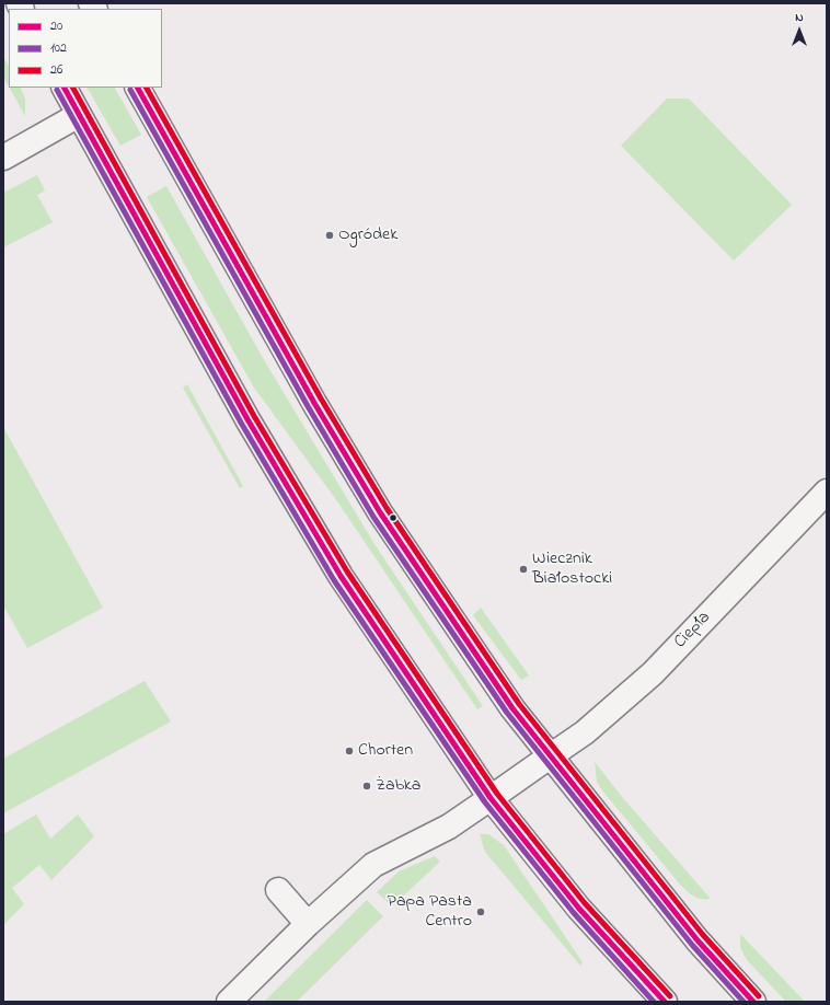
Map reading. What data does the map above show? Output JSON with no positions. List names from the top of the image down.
{
  "streets": {
    "street": ["Ciepła"]
  },
  "places": [
    "Ogródek",
    "Wiecznik Białostocki",
    "Chorten",
    "Żabka",
    "Papa Pasta Centro"
  ],
  "lines": ["transit line 20", "transit line 26", "transit line 102"],
  "legend": ["20", "102", "26"],
  "north": "top"
}
